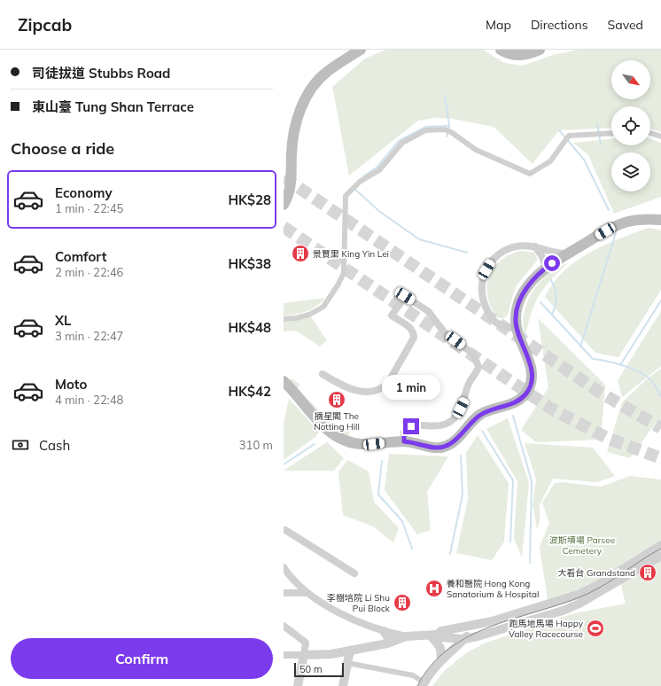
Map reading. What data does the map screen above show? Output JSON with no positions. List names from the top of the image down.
{
  "parks": ["波斯墳場 Parsee Cemetery"],
  "places": {
    "building": [
      "景賢里 King Yin Lei",
      "摘星閣 The Notting Hill",
      "大看台 Grandstand",
      "李樹培院 Li Shu Pui Block"
    ],
    "hospital": ["養和醫院 Hong Kong Sanatorium & Hospital"],
    "sports": ["跑馬地馬場 Happy Valley Racecourse"]
  },
  "scale_bar": "50 m",
  "north": "bottom right",
  "page": {
    "header": "Zipcab",
    "nav": ["Map", "Directions", "Saved"],
    "banner": ["司徒拔道 Stubbs Road", "東山臺 Tung Shan Terrace"],
    "heading": "Choose a ride",
    "list": [
      {
        "name": "Economy",
        "note": "1 min · 22:45",
        "value": "HK$28"
      },
      {
        "name": "Comfort",
        "note": "2 min · 22:46",
        "value": "HK$38"
      },
      {
        "name": "XL",
        "note": "3 min · 22:47",
        "value": "HK$48"
      },
      {
        "name": "Moto",
        "note": "4 min · 22:48",
        "value": "HK$42"
      }
    ],
    "bubble": "1 min",
    "pay": ["Cash", "310 m"],
    "buttons": "Confirm",
    "scale": "50 m"
  }
}
